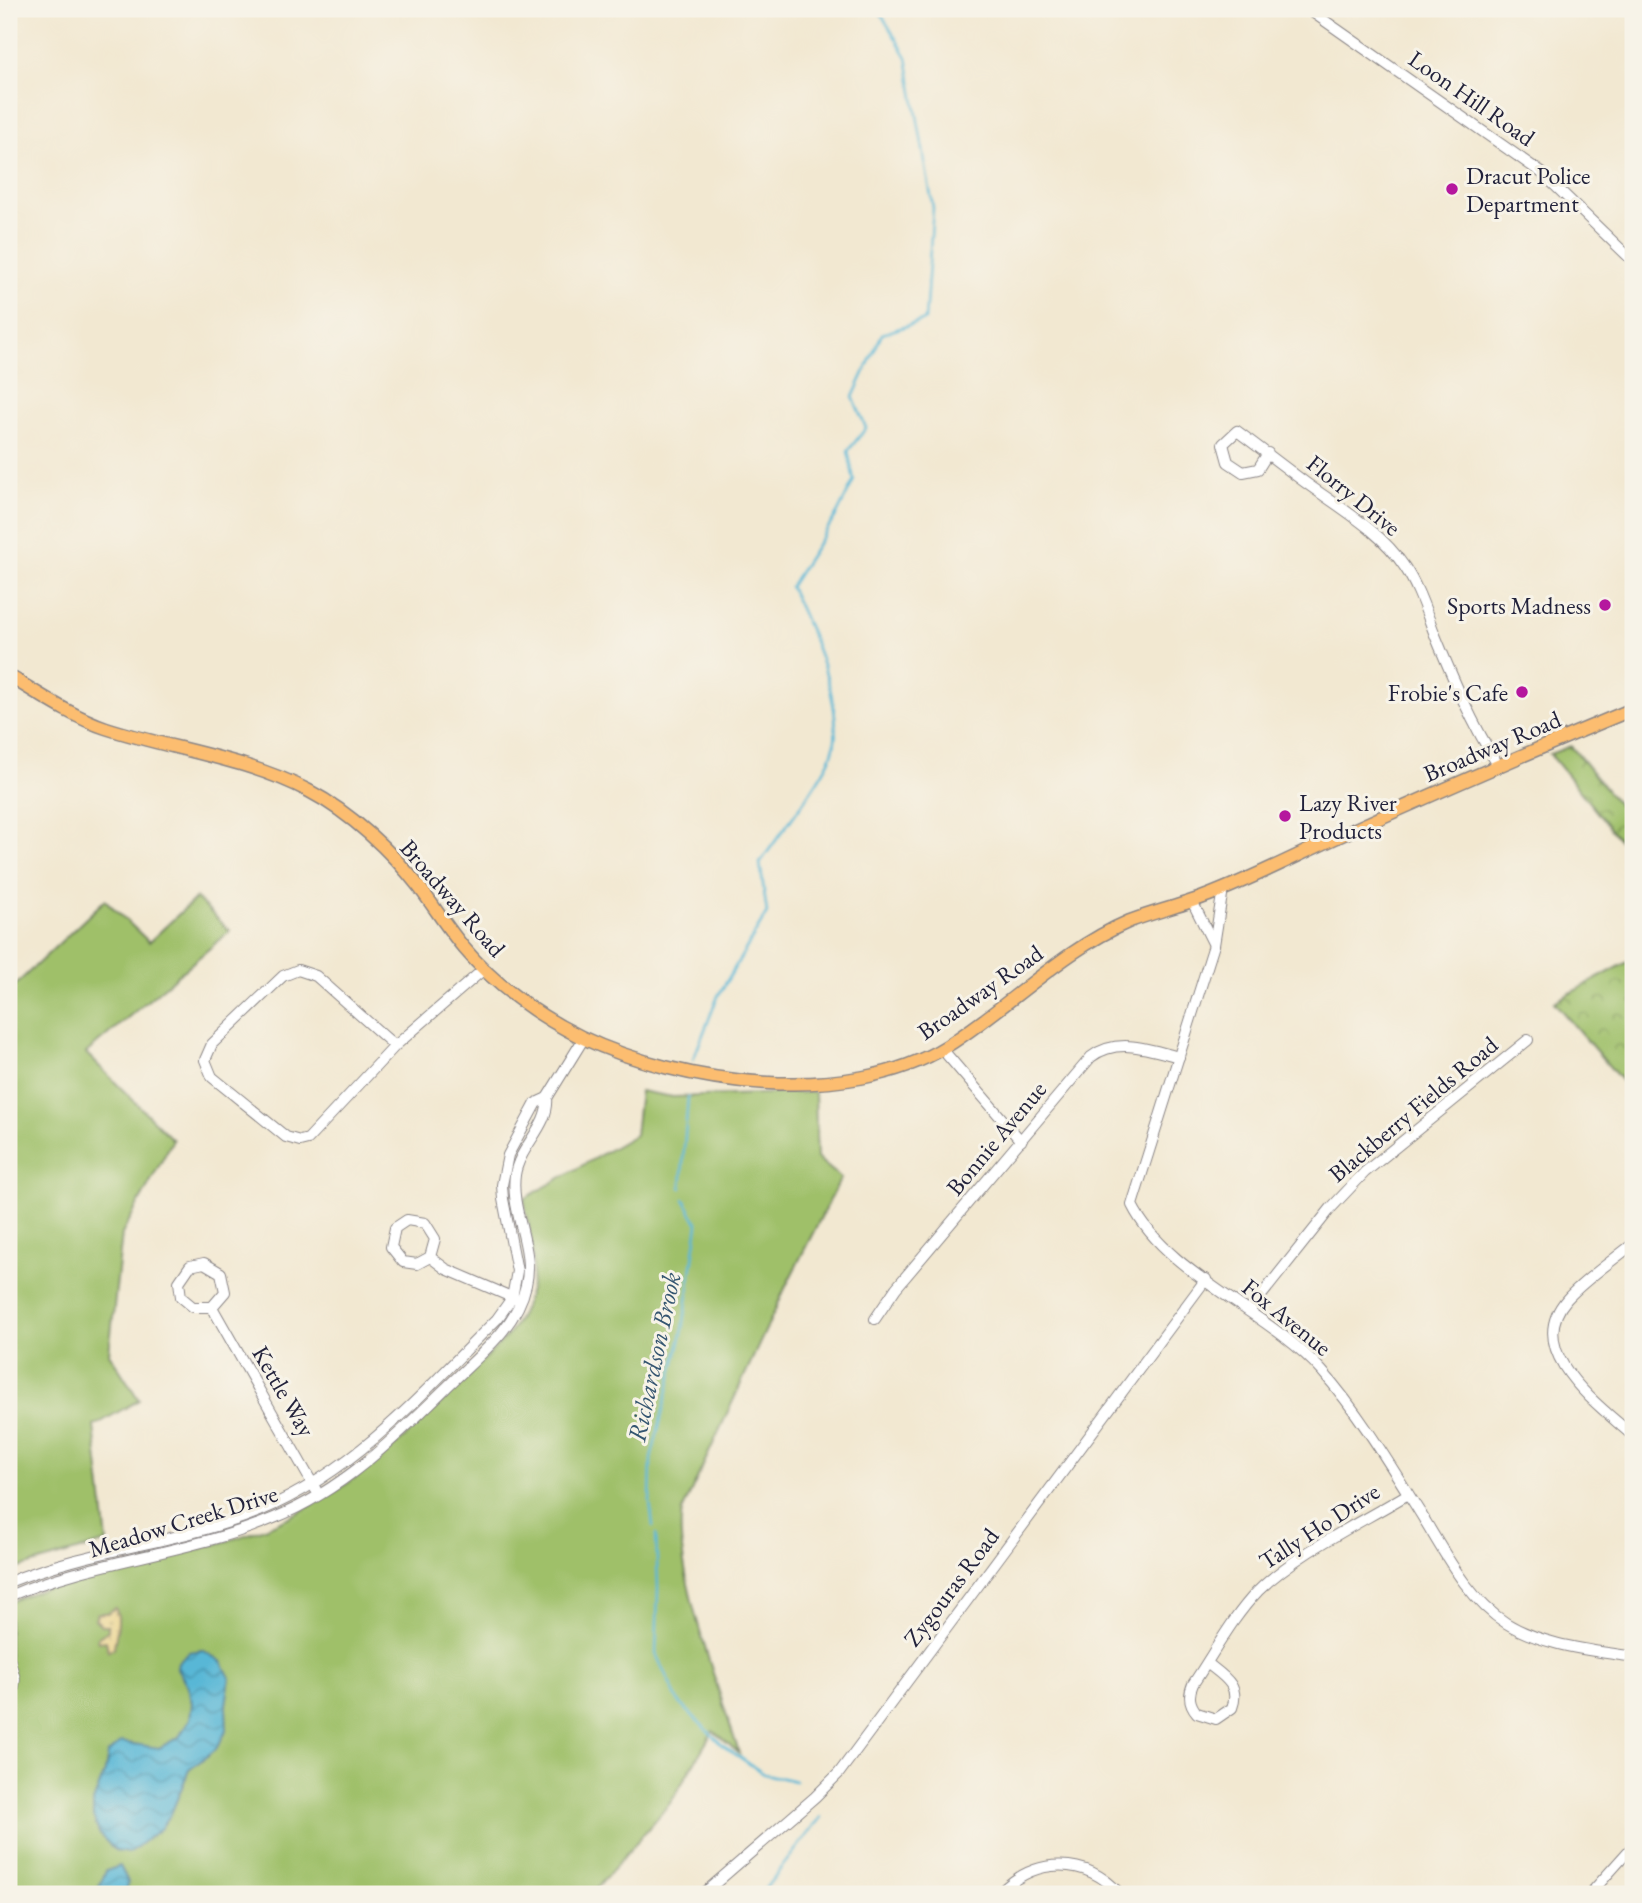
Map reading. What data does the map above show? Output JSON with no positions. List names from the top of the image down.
{
  "streets": {
    "main road": ["Broadway Road"],
    "street": [
      "Loon Hill Road",
      "Florry Drive",
      "Blackberry Fields Road",
      "Bonnie Avenue",
      "Fox Avenue",
      "Kettle Way",
      "Meadow Creek Drive",
      "Tally Ho Drive",
      "Zygouras Road"
    ]
  },
  "crossings": [
    ["Florry Drive", "Broadway Road"],
    ["Broadway Road", "Fox Avenue"],
    ["Broadway Road", "Meadow Creek Drive"],
    ["Blackberry Fields Road", "Fox Avenue"],
    ["Bonnie Avenue", "Fox Avenue"],
    ["Fox Avenue", "Tally Ho Drive"],
    ["Fox Avenue", "Zygouras Road"],
    ["Kettle Way", "Meadow Creek Drive"]
  ],
  "water": ["Richardson Brook"],
  "places": [
    "Dracut Police Department",
    "Sports Madness",
    "Frobie's Cafe",
    "Lazy River Products"
  ]
}
